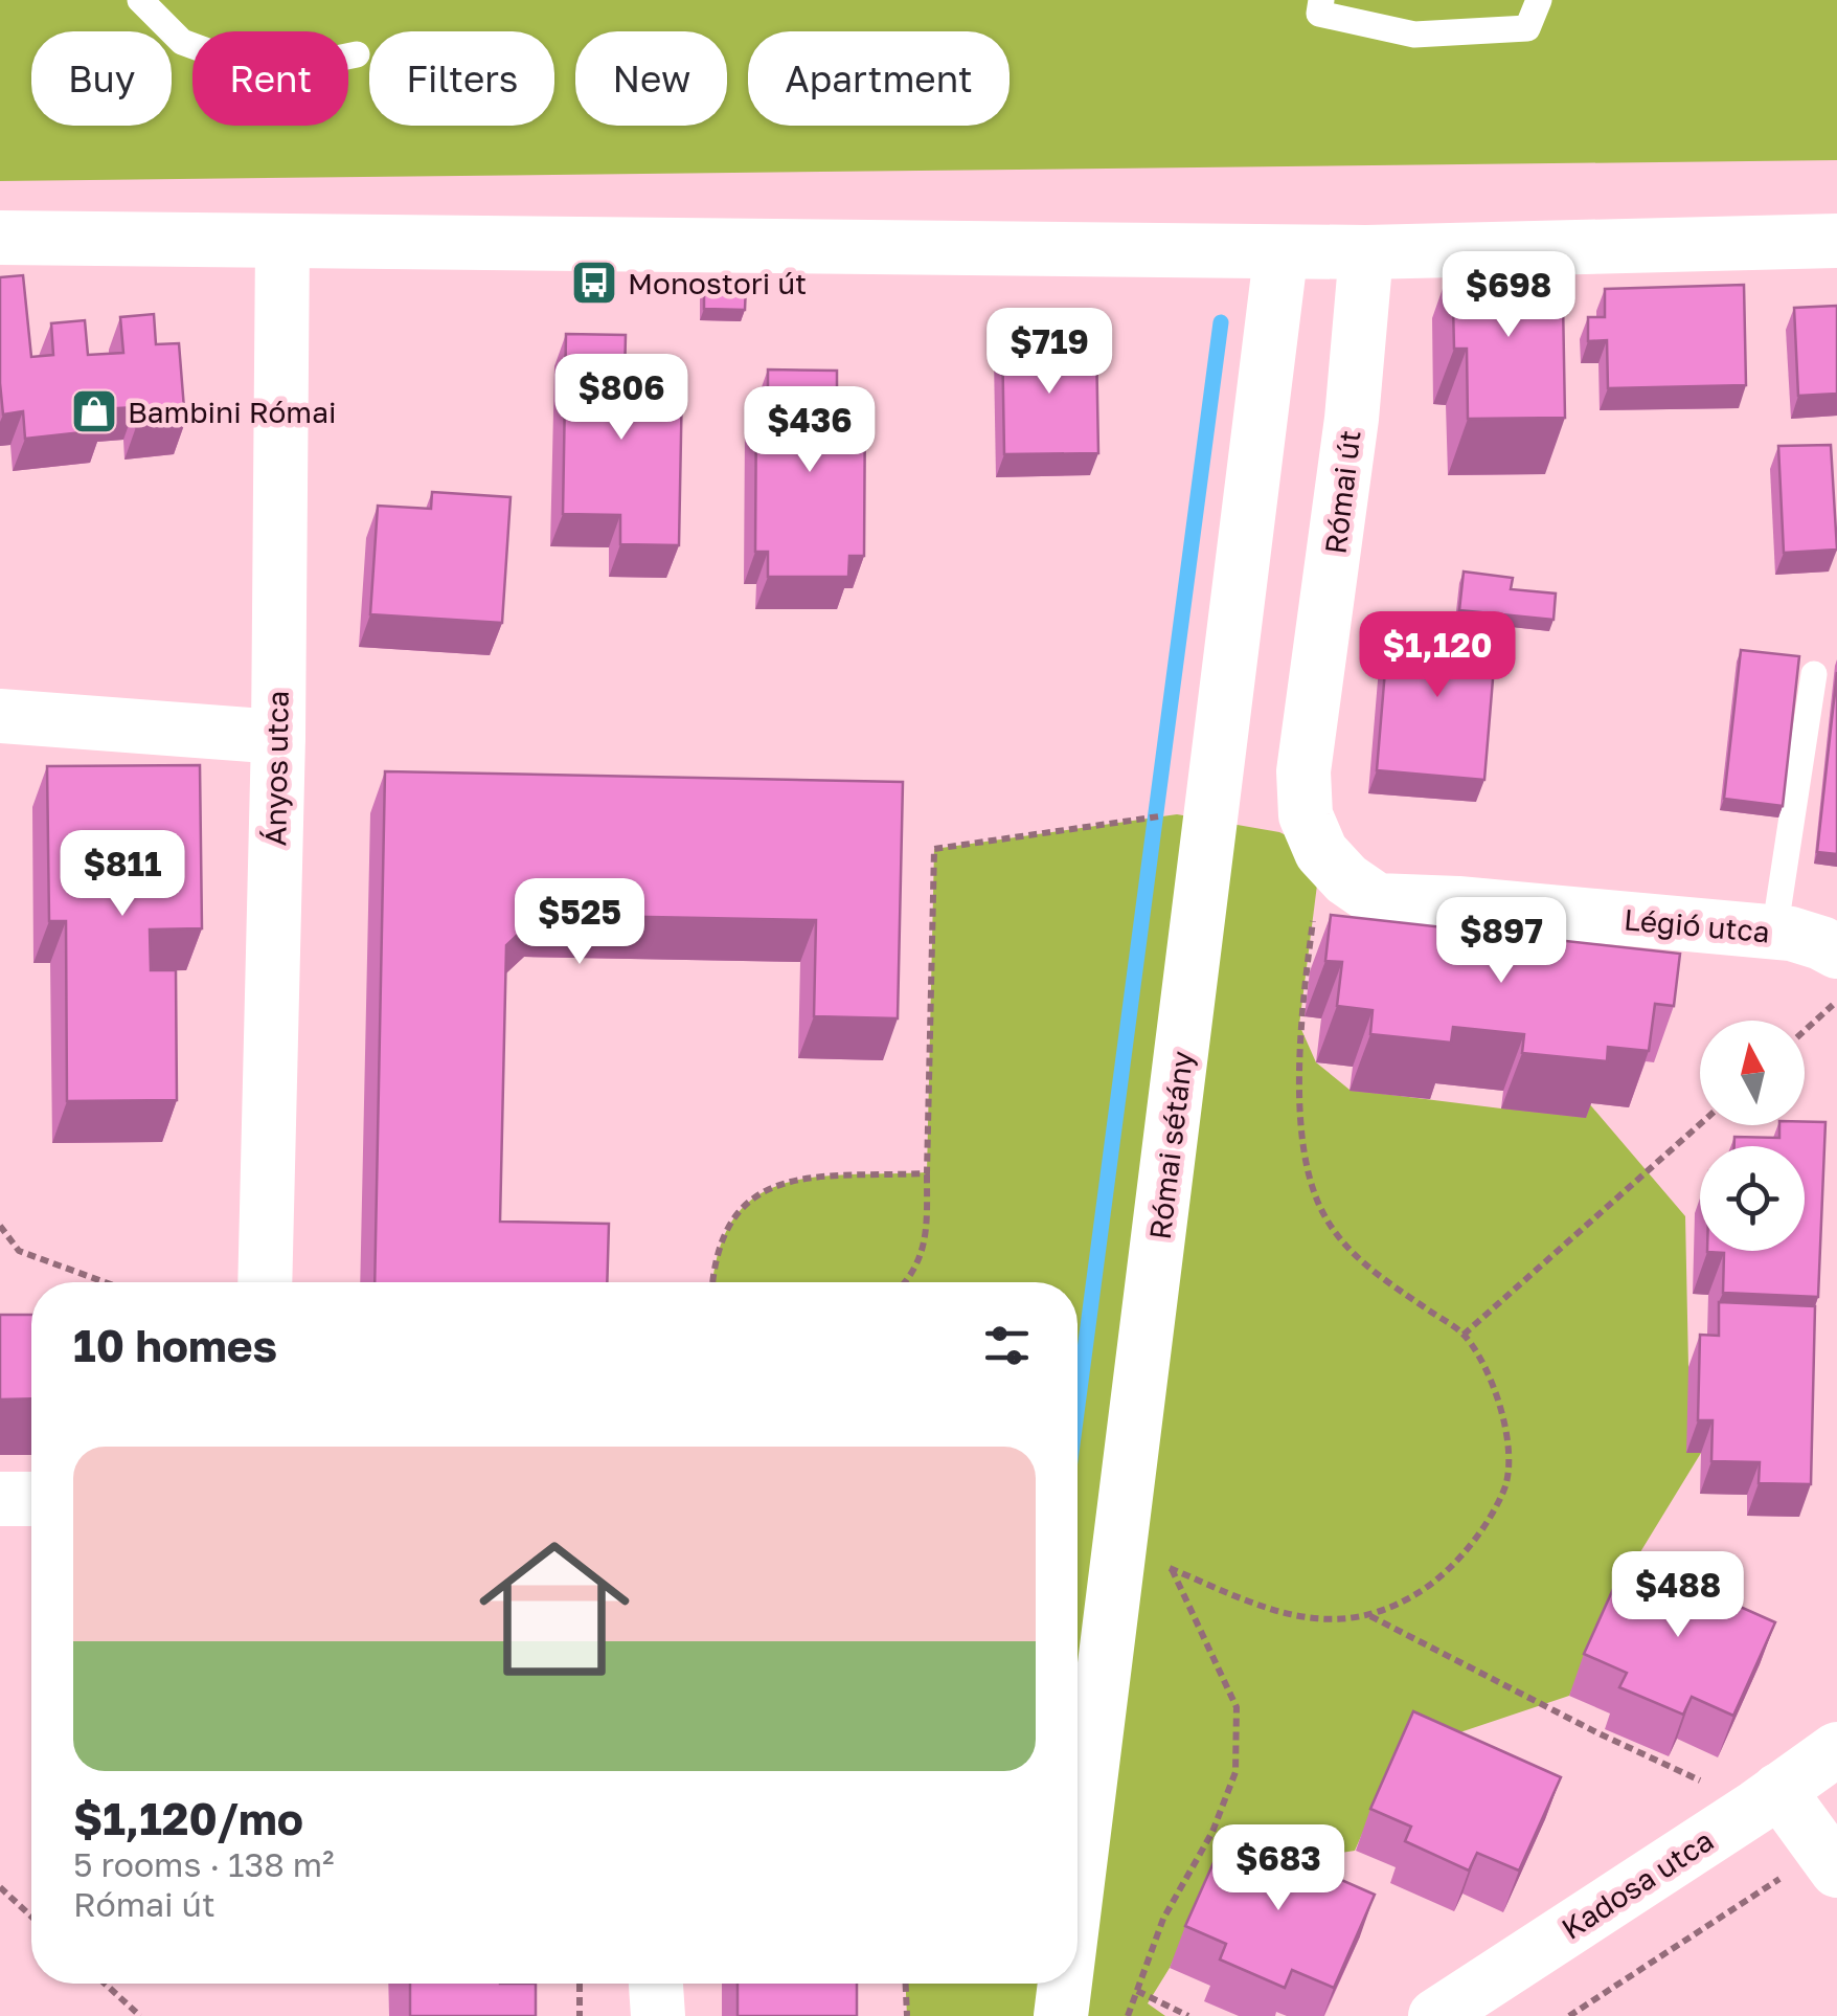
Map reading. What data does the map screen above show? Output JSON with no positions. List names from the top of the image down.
{
  "streets": {
    "street": [
      "Római út",
      "Ányos utca",
      "Légió utca",
      "Római sétány",
      "Kadosa utca"
    ]
  },
  "crossings": [
    ["Római út", "Légió utca"]
  ],
  "places": {
    "bus stop": ["Monostori út"],
    "shop": ["Bambini Római"]
  },
  "north": "top",
  "page": {
    "chip": [
      "Buy",
      "Rent",
      "Filters",
      "New",
      "Apartment"
    ],
    "price": [
      "$698",
      "$719",
      "$806",
      "$436",
      "$1,120",
      "$811",
      "$525",
      "$897",
      "$488",
      "$683"
    ],
    "heading": "10 homes",
    "list": [
      {
        "name": "$1,120/mo",
        "note": "5 rooms · 138 m² · Római út"
      }
    ]
  }
}
